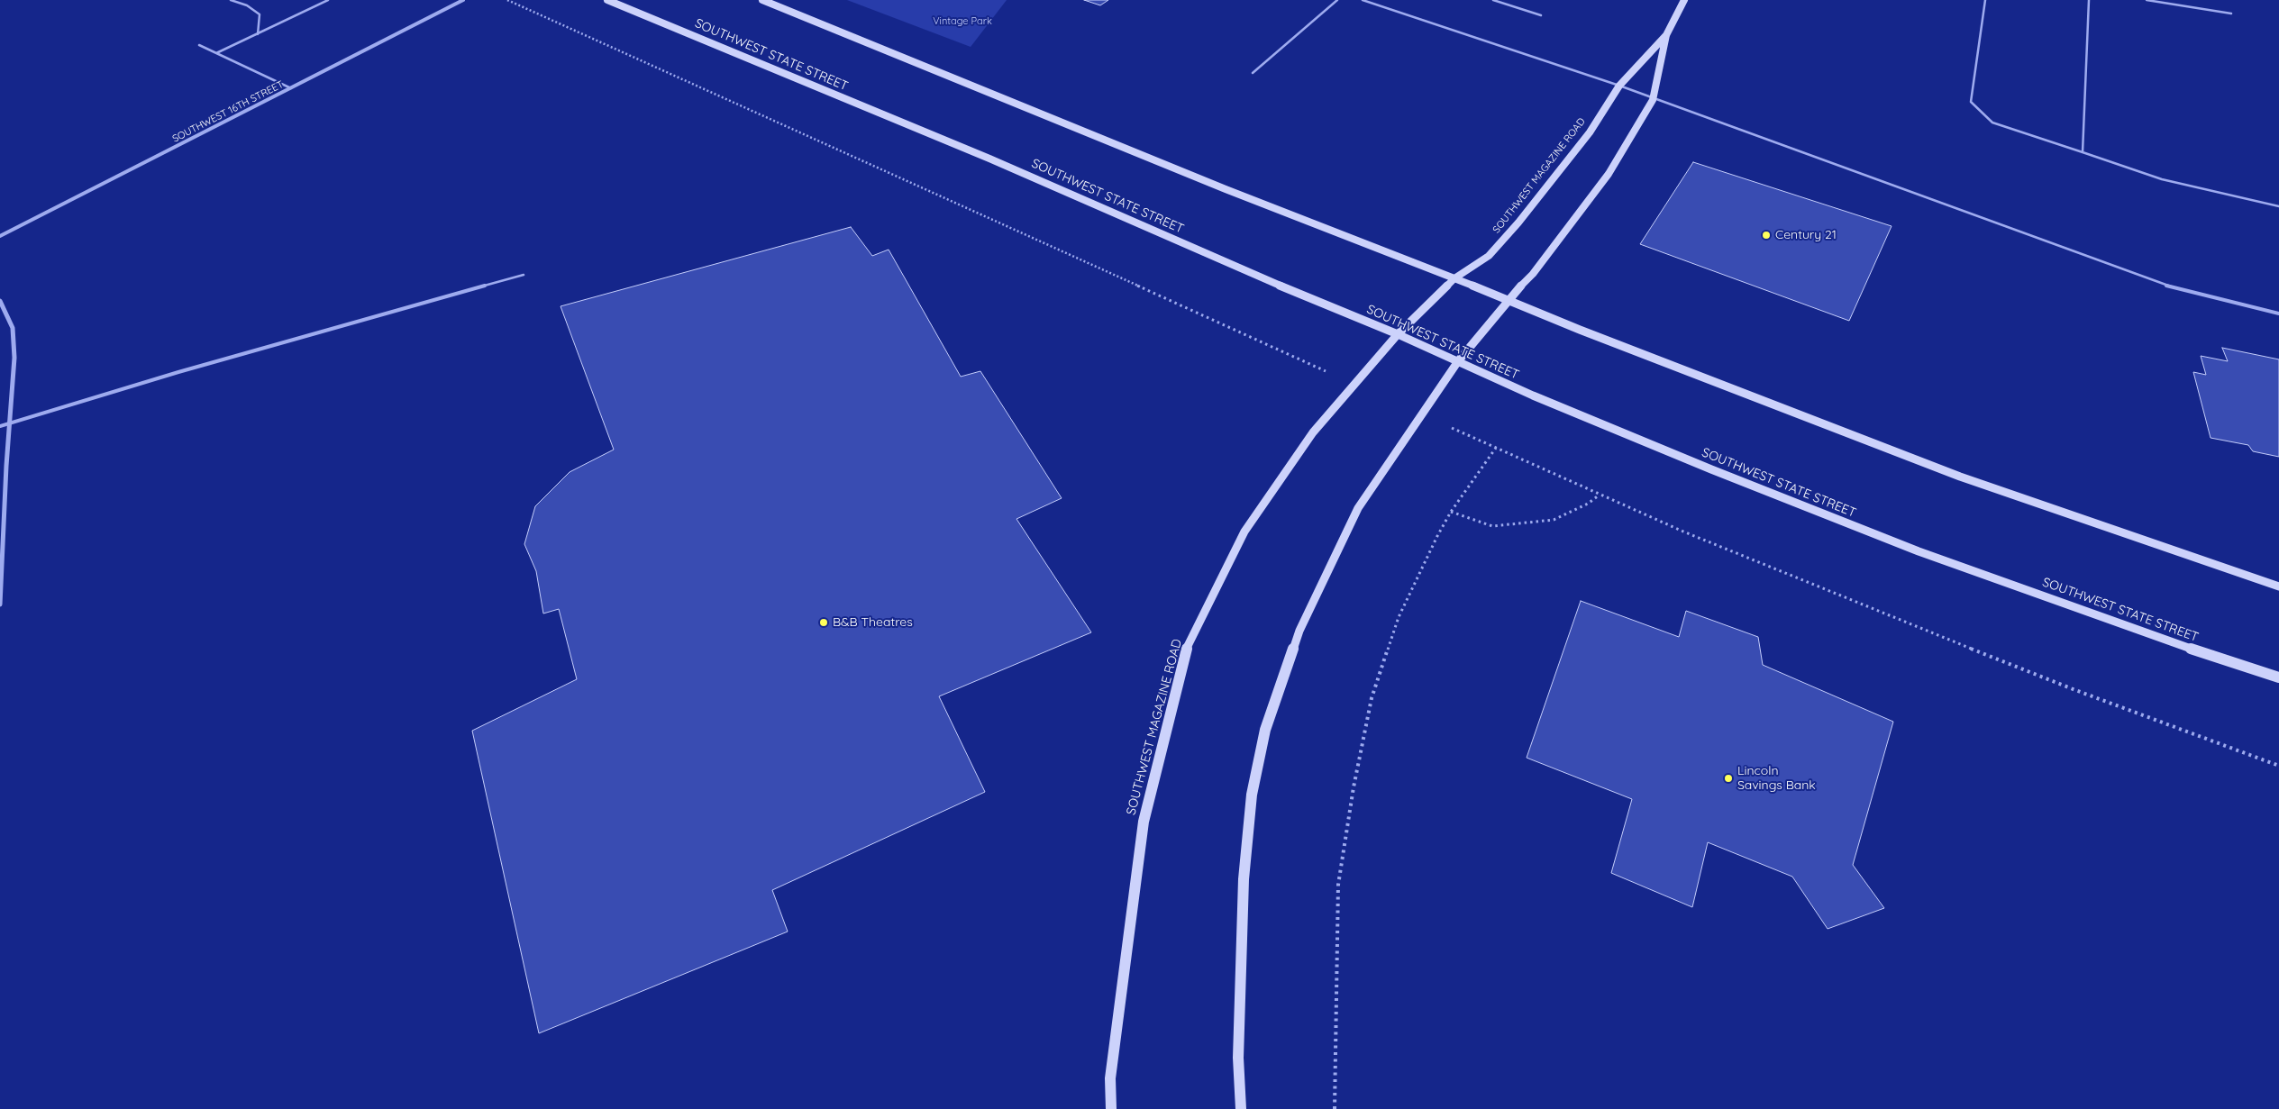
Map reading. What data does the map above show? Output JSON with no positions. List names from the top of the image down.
{
  "streets": {
    "main road": ["SOUTHWEST STATE STREET", "SOUTHWEST MAGAZINE ROAD"],
    "street": ["SOUTHWEST 16TH STREET"]
  },
  "crossings": [
    ["SOUTHWEST STATE STREET", "SOUTHWEST MAGAZINE ROAD"]
  ],
  "parks": ["Vintage Park"],
  "places": ["Century 21", "B&B Theatres", "Lincoln Savings Bank"]
}
